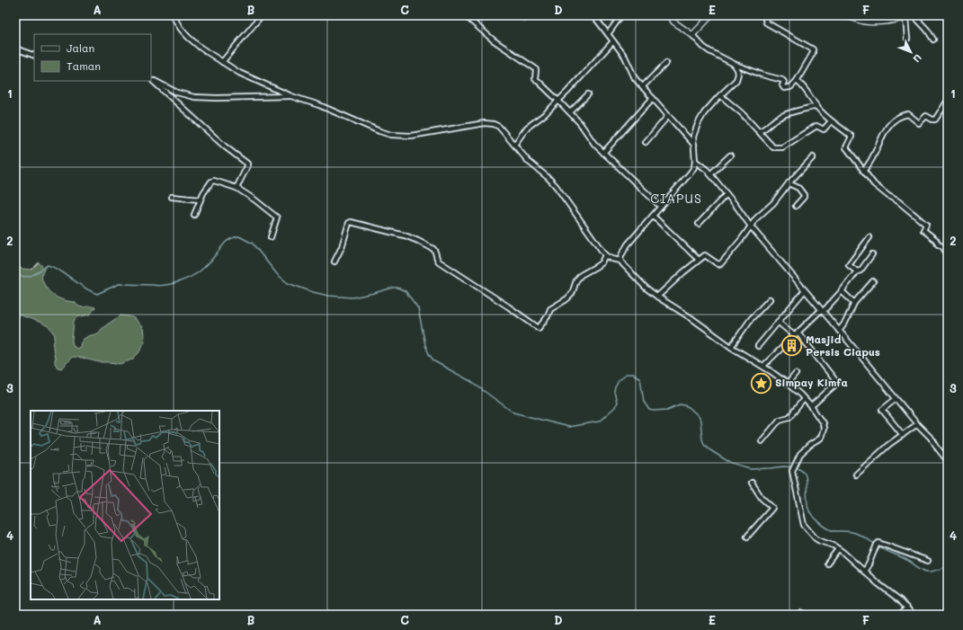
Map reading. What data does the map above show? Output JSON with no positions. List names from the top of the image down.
{
  "districts": ["CIAPUS"],
  "places": {
    "building": ["Masjid Persis Ciapus"],
    "place": ["Simpay Kimfa"]
  },
  "legend": ["Jalan", "Taman"],
  "north": "bottom right",
  "grid": {
    "columns": [
      "A",
      "B",
      "C",
      "D",
      "E",
      "F"
    ],
    "rows": [
      "1",
      "2",
      "3",
      "4"
    ]
  }
}
